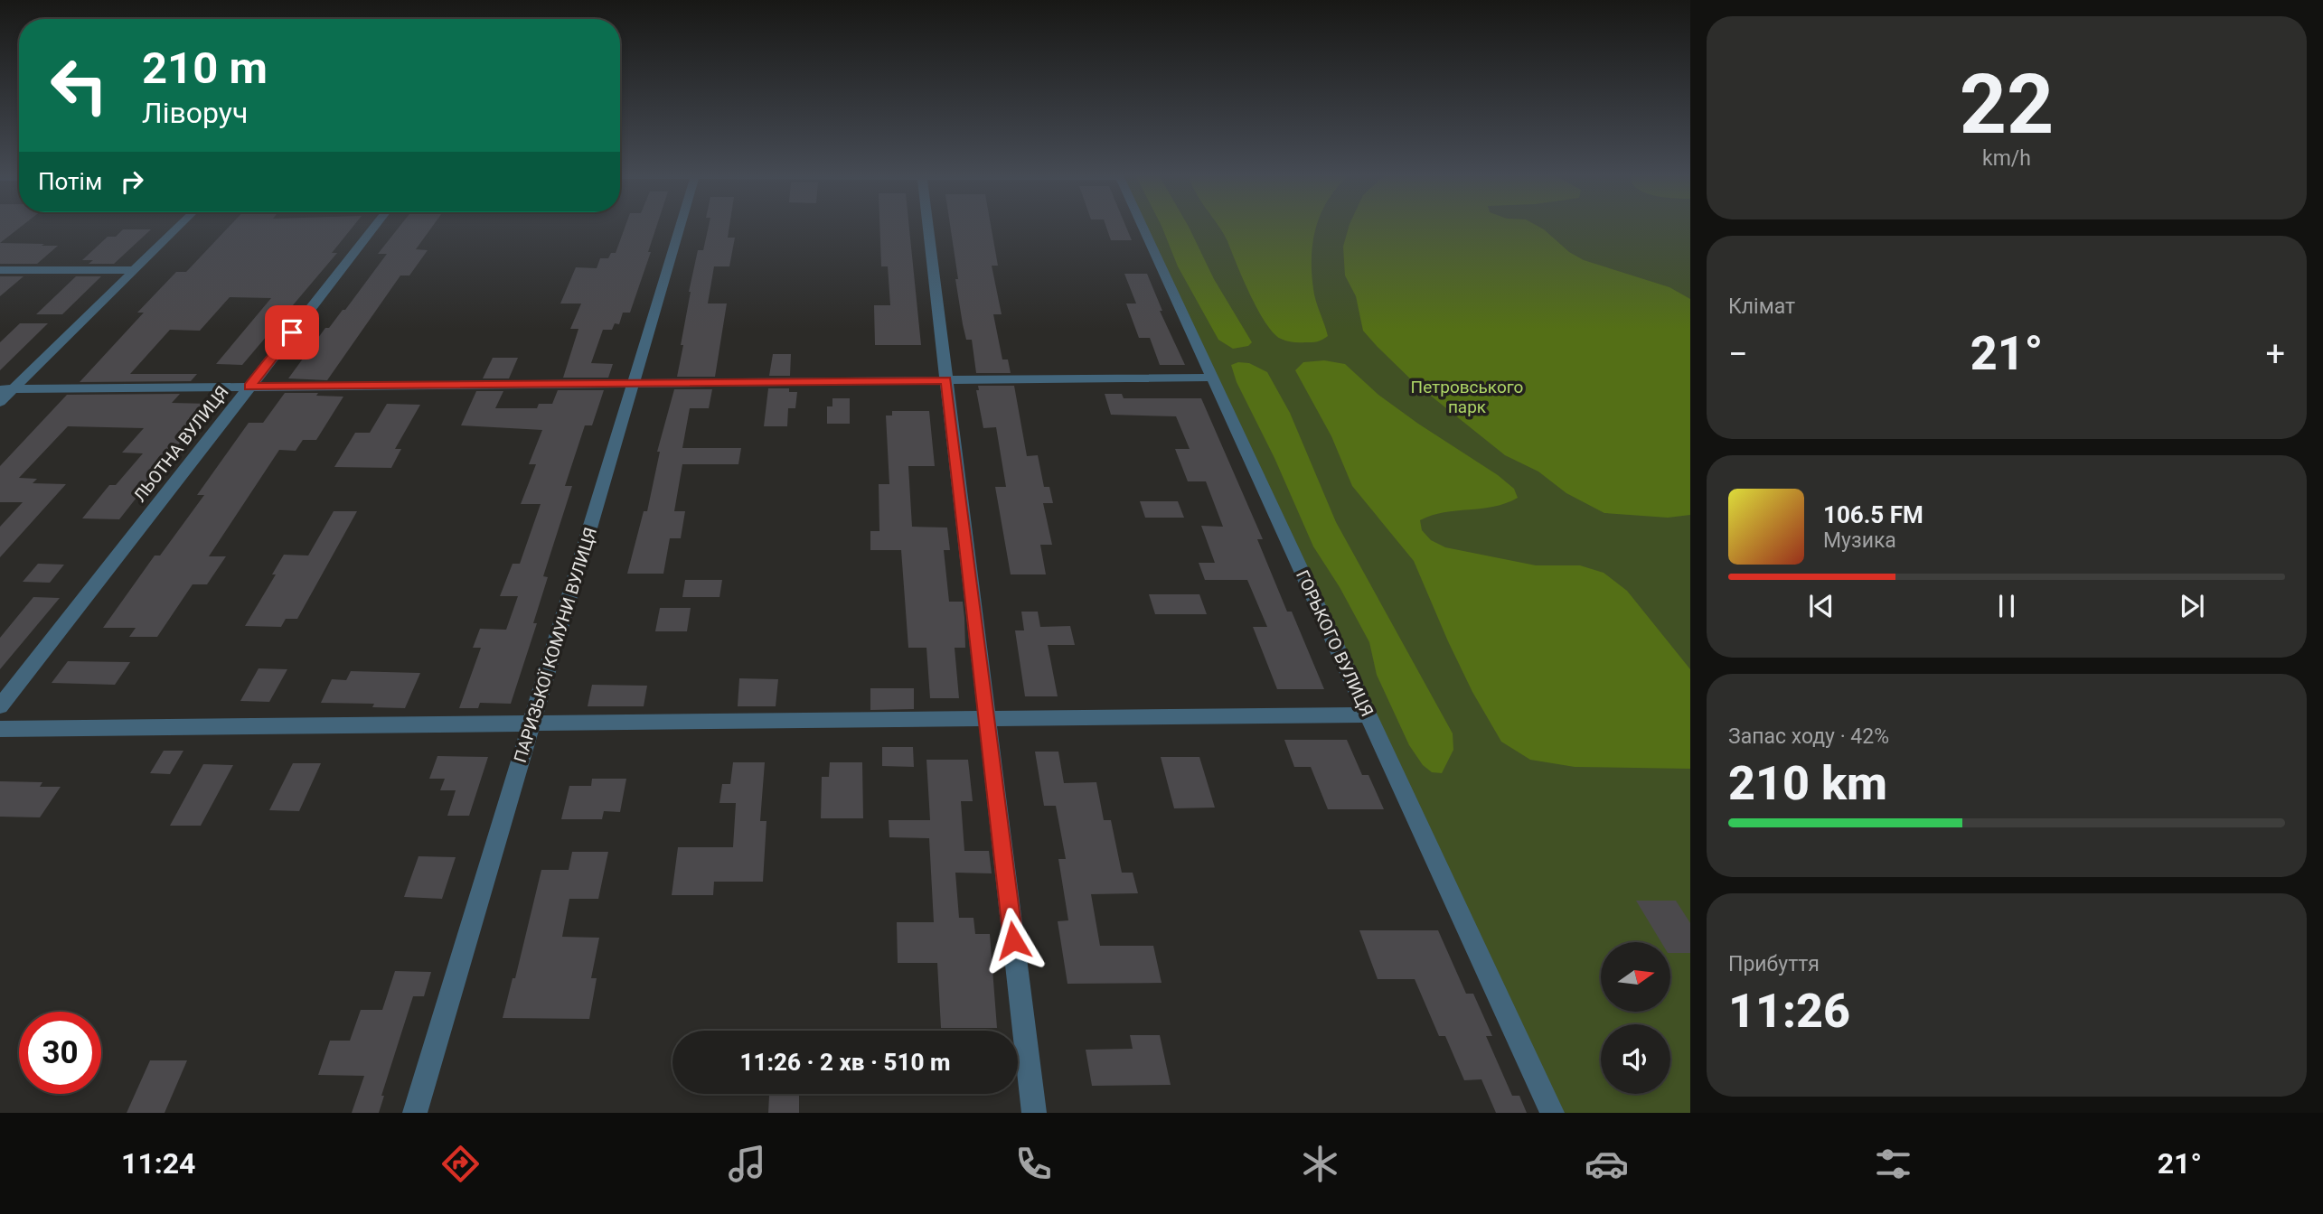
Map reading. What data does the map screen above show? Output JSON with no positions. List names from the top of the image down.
{
  "streets": {
    "street": ["ЛЬОТНА ВУЛИЦЯ", "ГОРЬКОГО ВУЛИЦЯ", "ПАРИЗЬКОЇ КОМУНИ ВУЛИЦЯ"]
  },
  "parks": ["Петровського парк"],
  "north": "right",
  "page": {
    "tile": [
      ["22", "km/h"],
      "Клімат",
      ["Запас ходу · 42%", "210 km"],
      ["Прибуття", "11:26"]
    ],
    "turn": ["210 m", "Ліворуч"],
    "then": "Потім",
    "heat": ["−", "21°", "+"],
    "song": ["106.5 FM", "Музика"],
    "limit": "30",
    "trip": "11:26 · 2 хв · 510 m",
    "tabs": ["11:24", "21°"]
  }
}
